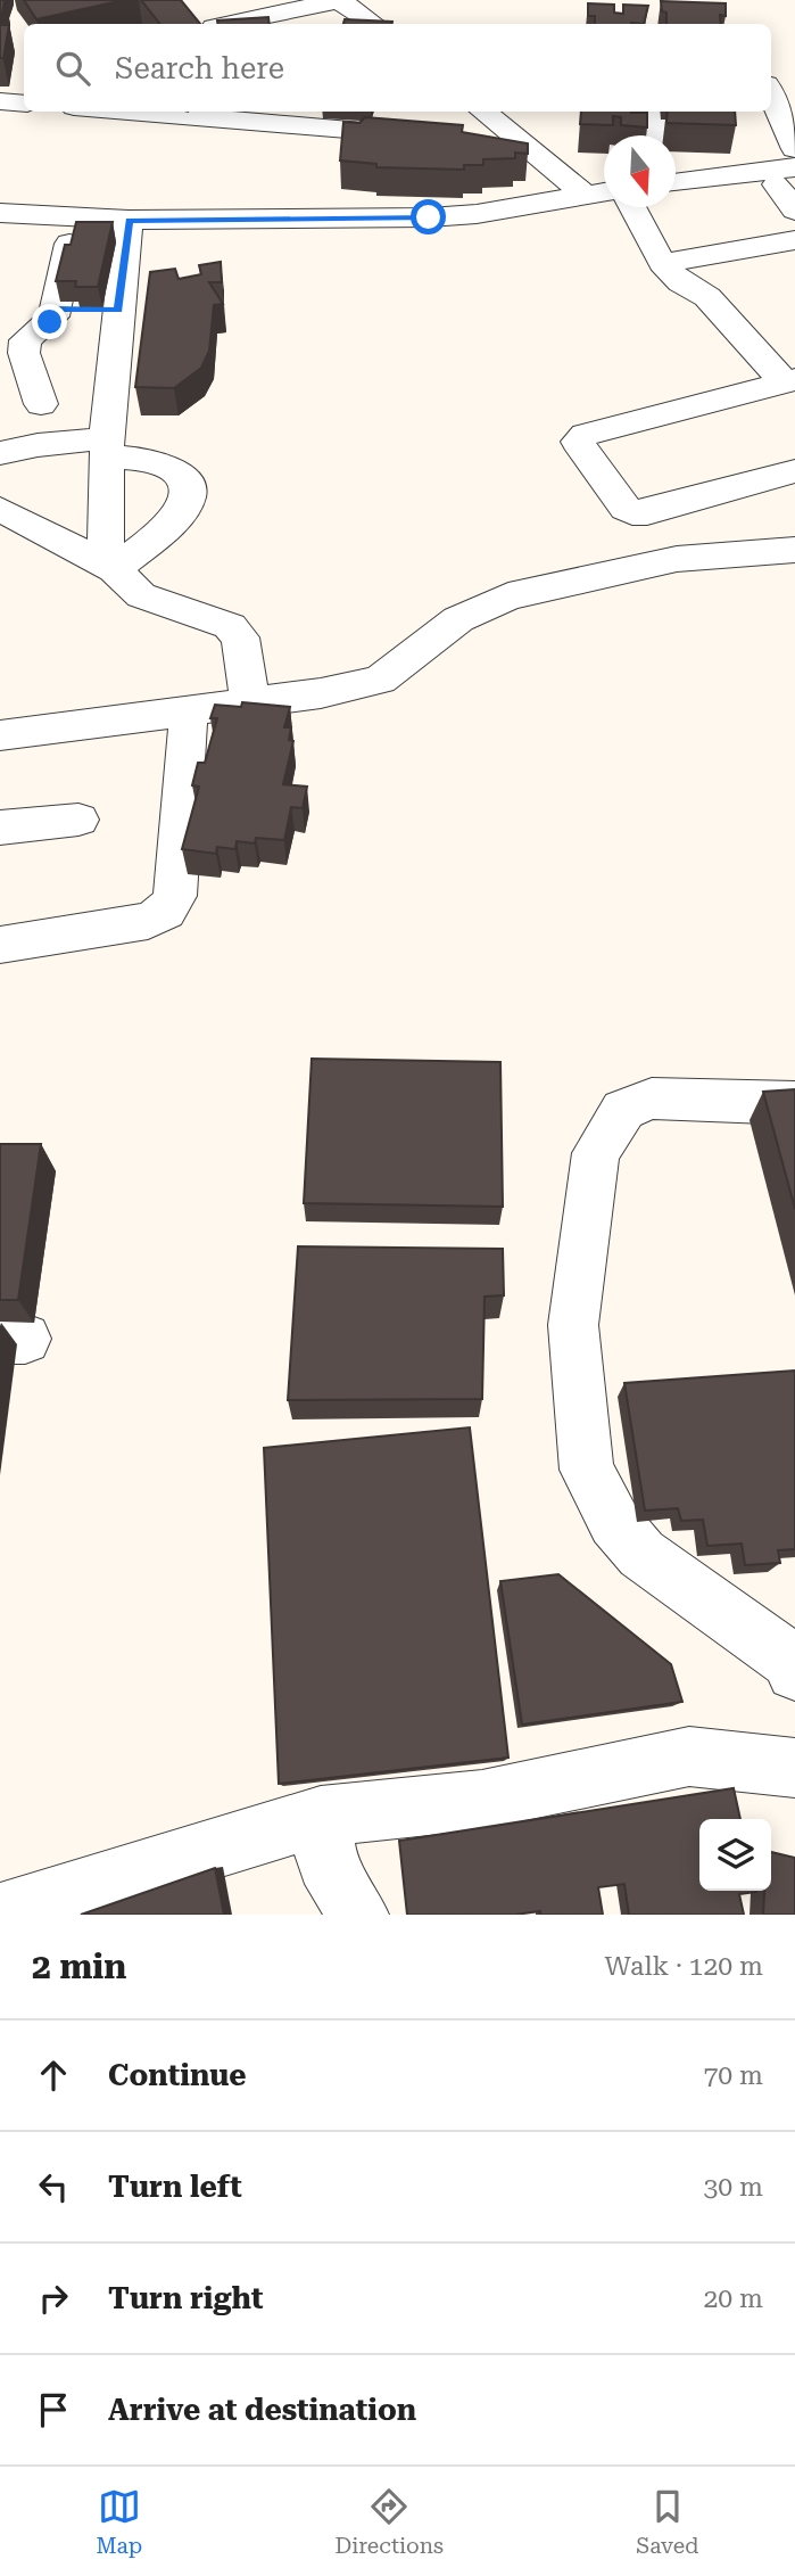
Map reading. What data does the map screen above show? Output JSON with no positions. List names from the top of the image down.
{
  "north": "bottom",
  "page": {
    "search": "Search here",
    "heading": ["2 min", "Walk · 120 m"],
    "list": [
      ["Continue", "70 m"],
      ["Turn left", "30 m"],
      ["Turn right", "20 m"],
      "Arrive at destination"
    ],
    "nav": ["Map", "Directions", "Saved"]
  }
}
